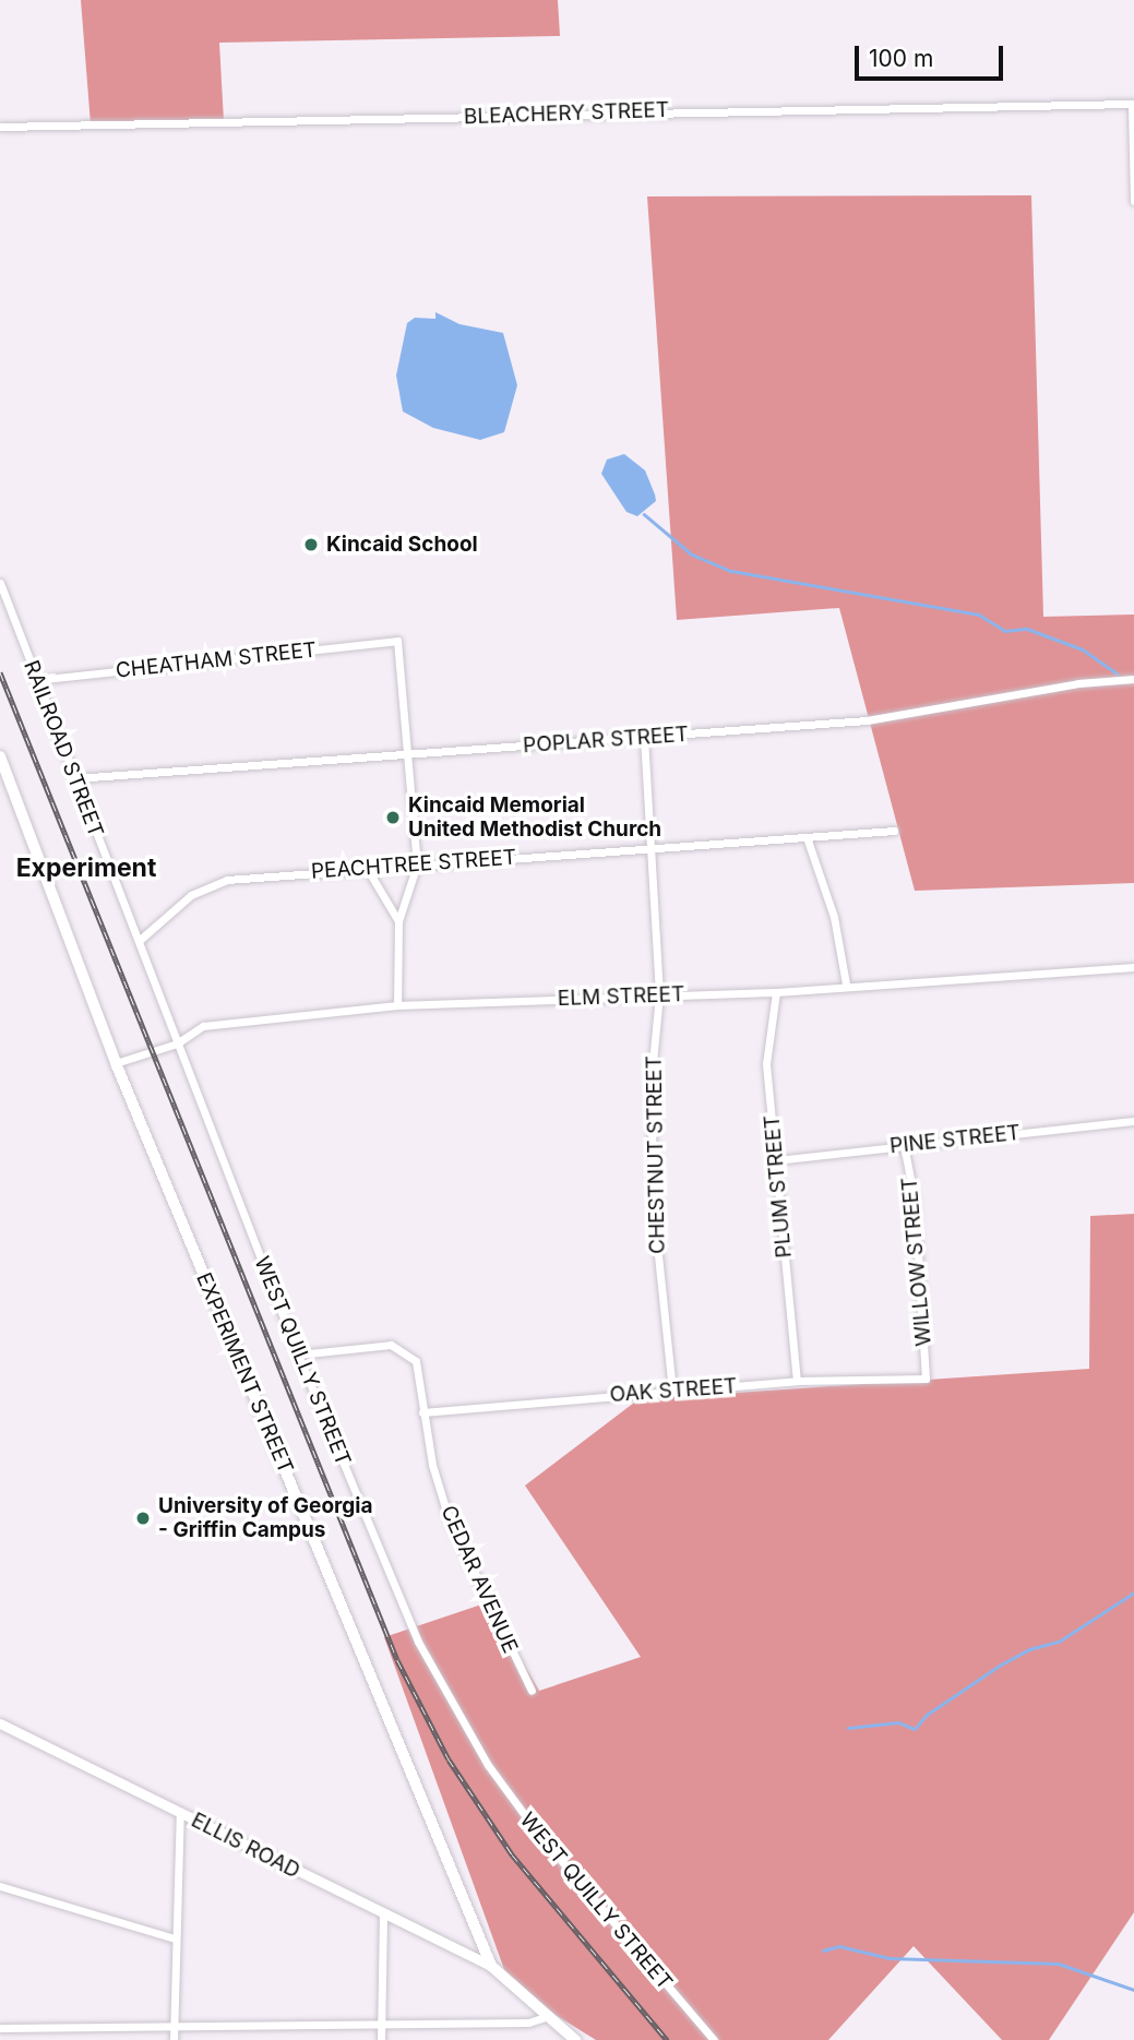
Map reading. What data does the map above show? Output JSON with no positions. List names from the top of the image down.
{
  "streets": {
    "main road": ["EXPERIMENT STREET"],
    "street": [
      "BLEACHERY STREET",
      "CHEATHAM STREET",
      "POPLAR STREET",
      "RAILROAD STREET",
      "PEACHTREE STREET",
      "ELM STREET",
      "PINE STREET",
      "CHESTNUT STREET",
      "PLUM STREET",
      "WILLOW STREET",
      "WEST QUILLY STREET",
      "OAK STREET",
      "CEDAR AVENUE",
      "ELLIS ROAD"
    ]
  },
  "crossings": [
    ["CHEATHAM STREET", "POPLAR STREET"],
    ["CHEATHAM STREET", "RAILROAD STREET"],
    ["POPLAR STREET", "RAILROAD STREET"],
    ["POPLAR STREET", "CHESTNUT STREET"],
    ["RAILROAD STREET", "PEACHTREE STREET"],
    ["RAILROAD STREET", "ELM STREET"],
    ["RAILROAD STREET", "WEST QUILLY STREET"],
    ["PEACHTREE STREET", "CHESTNUT STREET"],
    ["ELM STREET", "CHESTNUT STREET"],
    ["ELM STREET", "PLUM STREET"],
    ["ELM STREET", "WEST QUILLY STREET"],
    ["ELM STREET", "EXPERIMENT STREET"],
    ["PINE STREET", "PLUM STREET"],
    ["PINE STREET", "WILLOW STREET"],
    ["CHESTNUT STREET", "OAK STREET"],
    ["PLUM STREET", "OAK STREET"],
    ["WILLOW STREET", "OAK STREET"],
    ["WEST QUILLY STREET", "CEDAR AVENUE"],
    ["EXPERIMENT STREET", "ELLIS ROAD"],
    ["OAK STREET", "CEDAR AVENUE"]
  ],
  "districts": ["Experiment"],
  "places": ["Kincaid School", "Kincaid Memorial United Methodist Church", "University of Georgia - Griffin Campus"],
  "scale_bar": "100 m"
}
